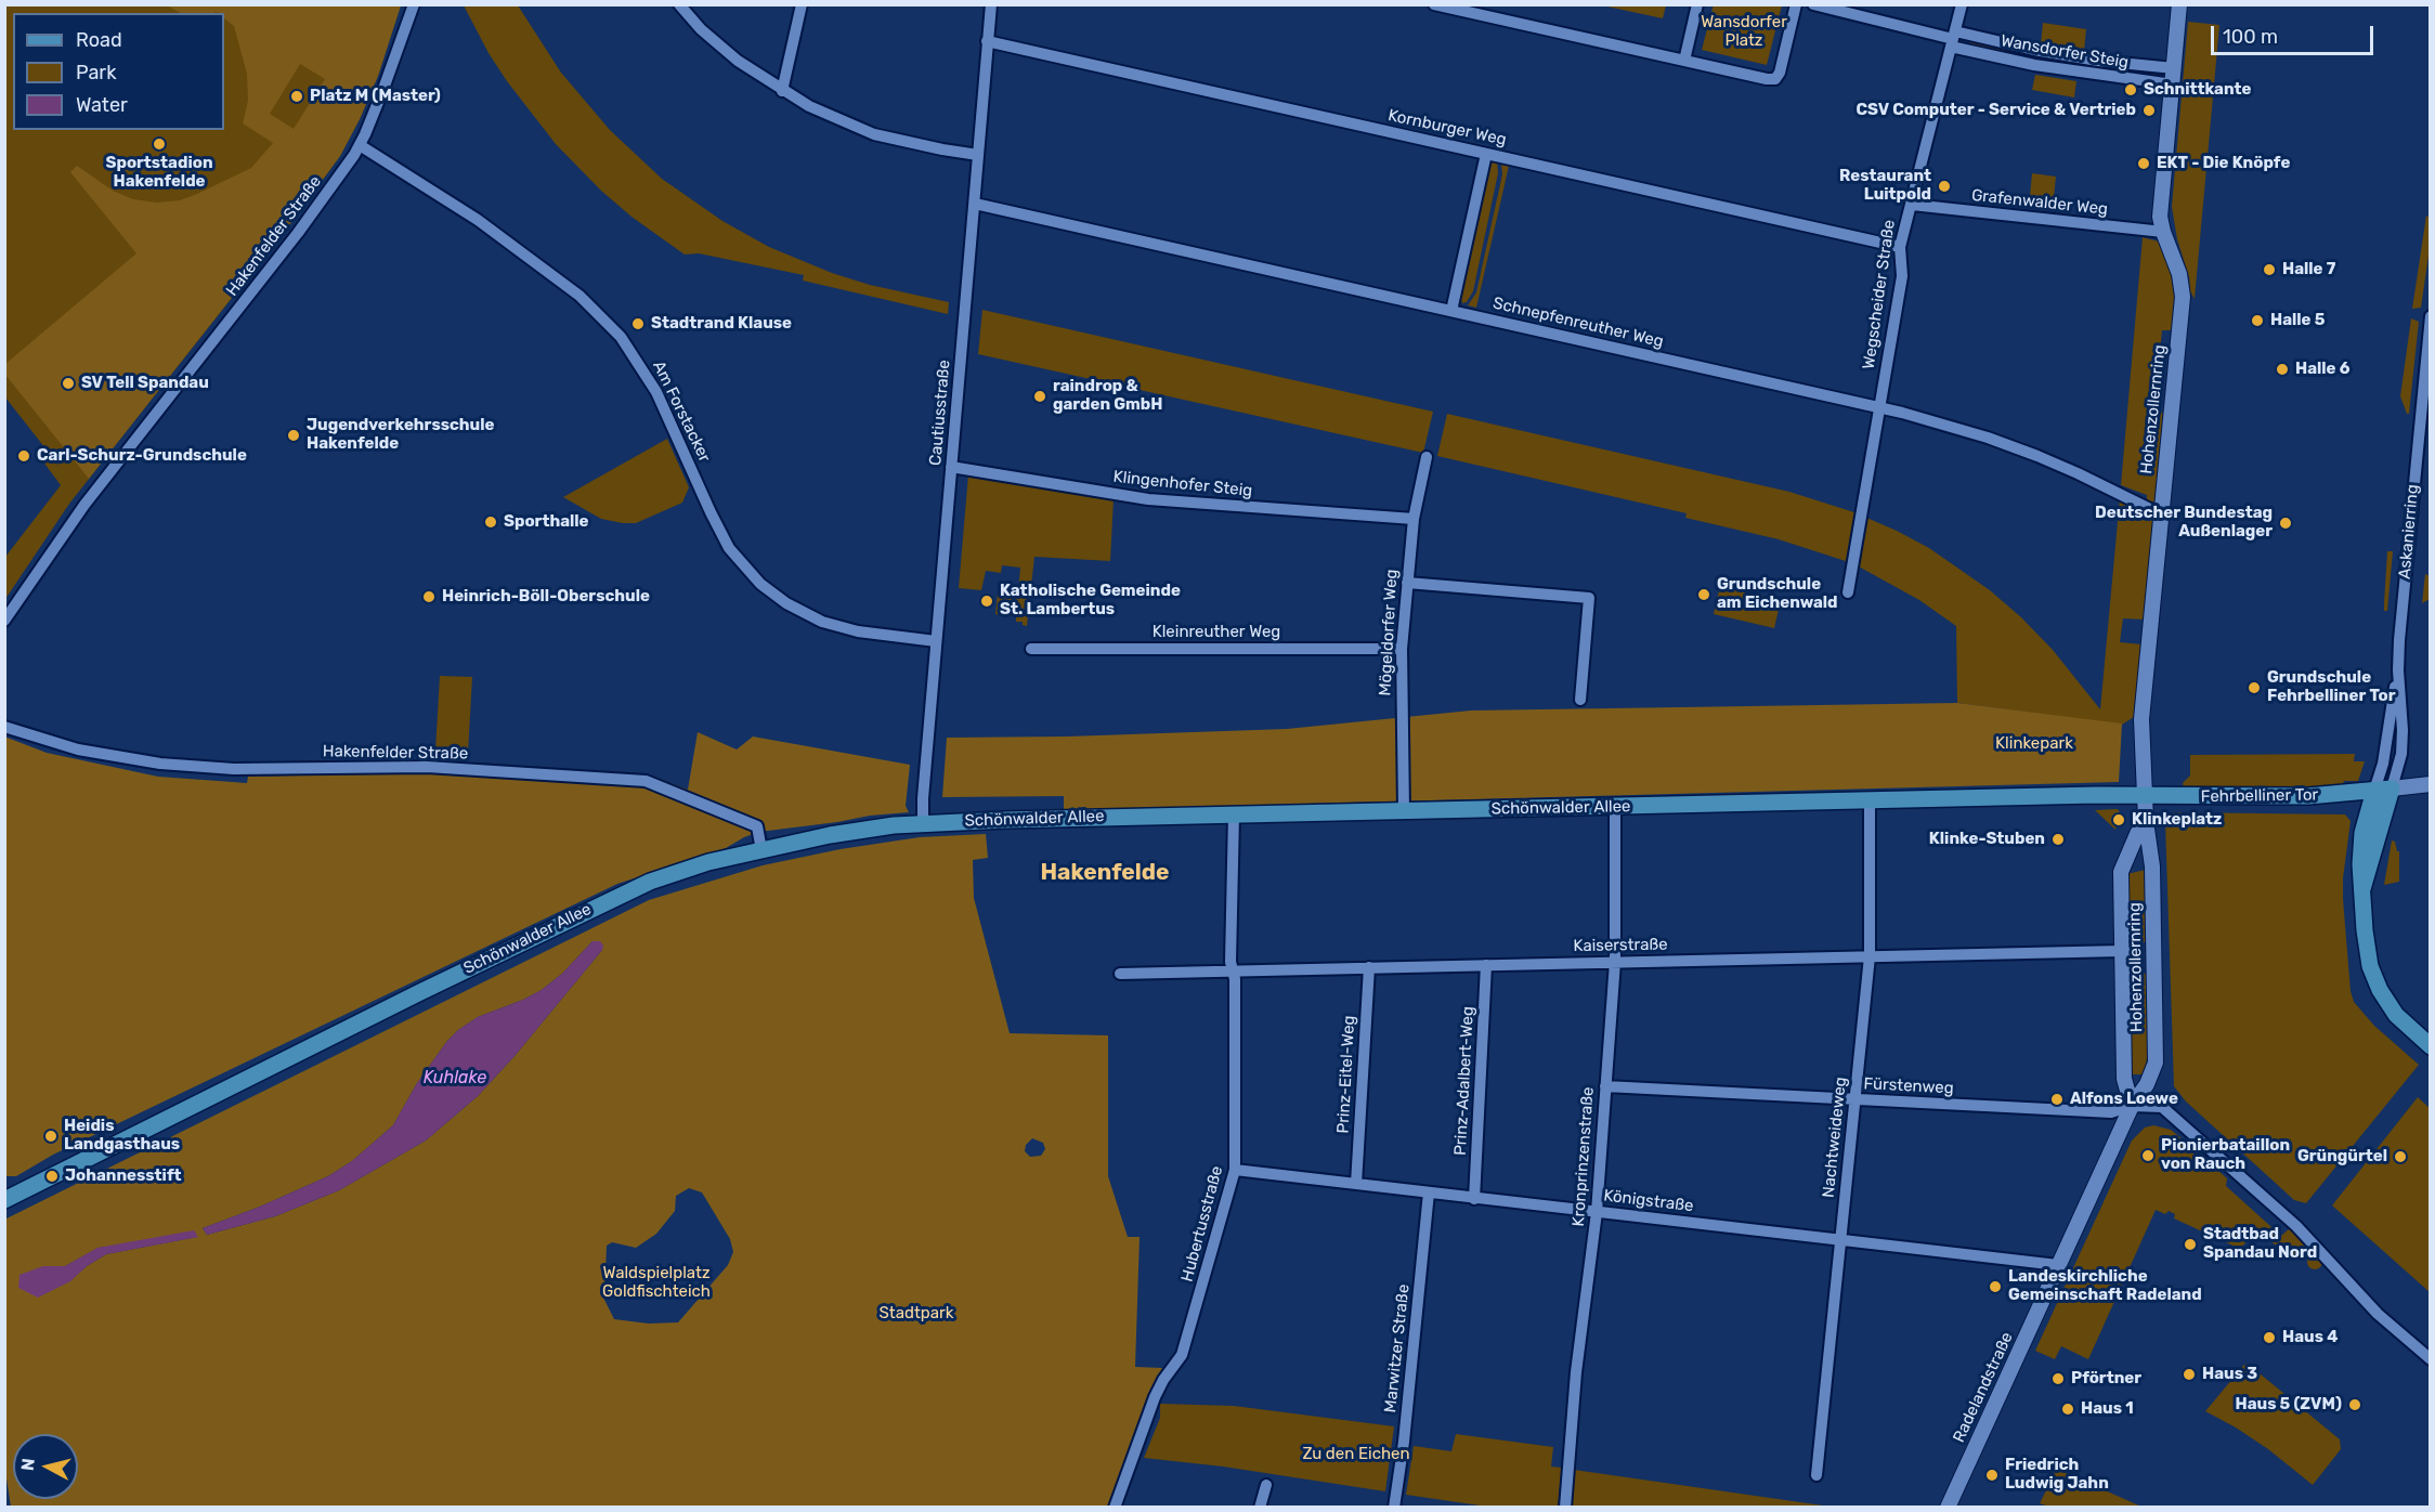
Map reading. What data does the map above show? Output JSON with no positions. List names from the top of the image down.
{
  "streets": {
    "main road": ["Askanierring", "Fehrbelliner Tor", "Schönwalder Allee"],
    "street": [
      "Wansdorfer Steig",
      "Kornburger Weg",
      "Grafenwalder Weg",
      "Hakenfelder Straße",
      "Wegscheider Straße",
      "Schnepfenreuther Weg",
      "Hohenzollernring",
      "Am Forstacker",
      "Cautiusstraße",
      "Klingenhofer Steig",
      "Kleinreuther Weg",
      "Mögeldorfer Weg",
      "Kaiserstraße",
      "Prinz-Eitel-Weg",
      "Prinz-Adalbert-Weg",
      "Fürstenweg",
      "Nachtweideweg",
      "Kronprinzenstraße",
      "Königstraße",
      "Hubertusstraße",
      "Marwitzer Straße",
      "Radelandstraße"
    ]
  },
  "crossings": [
    ["Wansdorfer Steig", "Wegscheider Straße"],
    ["Wansdorfer Steig", "Hohenzollernring"],
    ["Kornburger Weg", "Wegscheider Straße"],
    ["Kornburger Weg", "Cautiusstraße"],
    ["Grafenwalder Weg", "Wegscheider Straße"],
    ["Grafenwalder Weg", "Hohenzollernring"],
    ["Hakenfelder Straße", "Am Forstacker"],
    ["Hakenfelder Straße", "Schönwalder Allee"],
    ["Wegscheider Straße", "Schnepfenreuther Weg"],
    ["Schnepfenreuther Weg", "Hohenzollernring"],
    ["Schnepfenreuther Weg", "Cautiusstraße"],
    ["Hohenzollernring", "Fehrbelliner Tor"],
    ["Hohenzollernring", "Schönwalder Allee"],
    ["Hohenzollernring", "Kaiserstraße"],
    ["Hohenzollernring", "Fürstenweg"],
    ["Hohenzollernring", "Radelandstraße"],
    ["Am Forstacker", "Cautiusstraße"],
    ["Cautiusstraße", "Klingenhofer Steig"],
    ["Cautiusstraße", "Schönwalder Allee"],
    ["Klingenhofer Steig", "Mögeldorfer Weg"],
    ["Askanierring", "Fehrbelliner Tor"],
    ["Kleinreuther Weg", "Mögeldorfer Weg"],
    ["Mögeldorfer Weg", "Schönwalder Allee"],
    ["Fehrbelliner Tor", "Schönwalder Allee"],
    ["Schönwalder Allee", "Nachtweideweg"],
    ["Schönwalder Allee", "Kronprinzenstraße"],
    ["Schönwalder Allee", "Hubertusstraße"],
    ["Kaiserstraße", "Prinz-Eitel-Weg"],
    ["Kaiserstraße", "Prinz-Adalbert-Weg"],
    ["Kaiserstraße", "Nachtweideweg"],
    ["Kaiserstraße", "Kronprinzenstraße"],
    ["Kaiserstraße", "Hubertusstraße"],
    ["Prinz-Eitel-Weg", "Königstraße"],
    ["Prinz-Adalbert-Weg", "Königstraße"],
    ["Fürstenweg", "Nachtweideweg"],
    ["Fürstenweg", "Kronprinzenstraße"],
    ["Fürstenweg", "Radelandstraße"],
    ["Nachtweideweg", "Königstraße"],
    ["Kronprinzenstraße", "Königstraße"],
    ["Königstraße", "Hubertusstraße"],
    ["Königstraße", "Marwitzer Straße"],
    ["Königstraße", "Radelandstraße"]
  ],
  "districts": ["Hakenfelde"],
  "water": ["Kuhlake"],
  "parks": [
    "Wansdorfer Platz",
    "Klinkepark",
    "Waldspielplatz Goldfischteich",
    "Stadtpark",
    "Zu den Eichen"
  ],
  "places": [
    "Schnittkante",
    "Platz M (Master)",
    "CSV Computer - Service & Vertrieb",
    "Sportstadion Hakenfelde",
    "EKT - Die Knöpfe",
    "Restaurant Luitpold",
    "Halle 7",
    "Halle 5",
    "Stadtrand Klause",
    "Halle 6",
    "SV Tell Spandau",
    "raindrop & garden GmbH",
    "Jugendverkehrsschule Hakenfelde",
    "Carl-Schurz-Grundschule",
    "Sporthalle",
    "Deutscher Bundestag Außenlager",
    "Grundschule am Eichenwald",
    "Heinrich-Böll-Oberschule",
    "Katholische Gemeinde St. Lambertus",
    "Grundschule Fehrbelliner Tor",
    "Klinkeplatz",
    "Klinke-Stuben",
    "Alfons Loewe",
    "Heidis Landgasthaus",
    "Pionierbataillon von Rauch",
    "Grüngürtel",
    "Johannesstift",
    "Stadtbad Spandau Nord",
    "Landeskirchliche Gemeinschaft Radeland",
    "Haus 4",
    "Haus 3",
    "Pförtner",
    "Haus 5 (ZVM)",
    "Haus 1",
    "Friedrich Ludwig Jahn"
  ],
  "legend": ["Road", "Park", "Water"],
  "scale_bar": "100 m",
  "north": "left"
}
